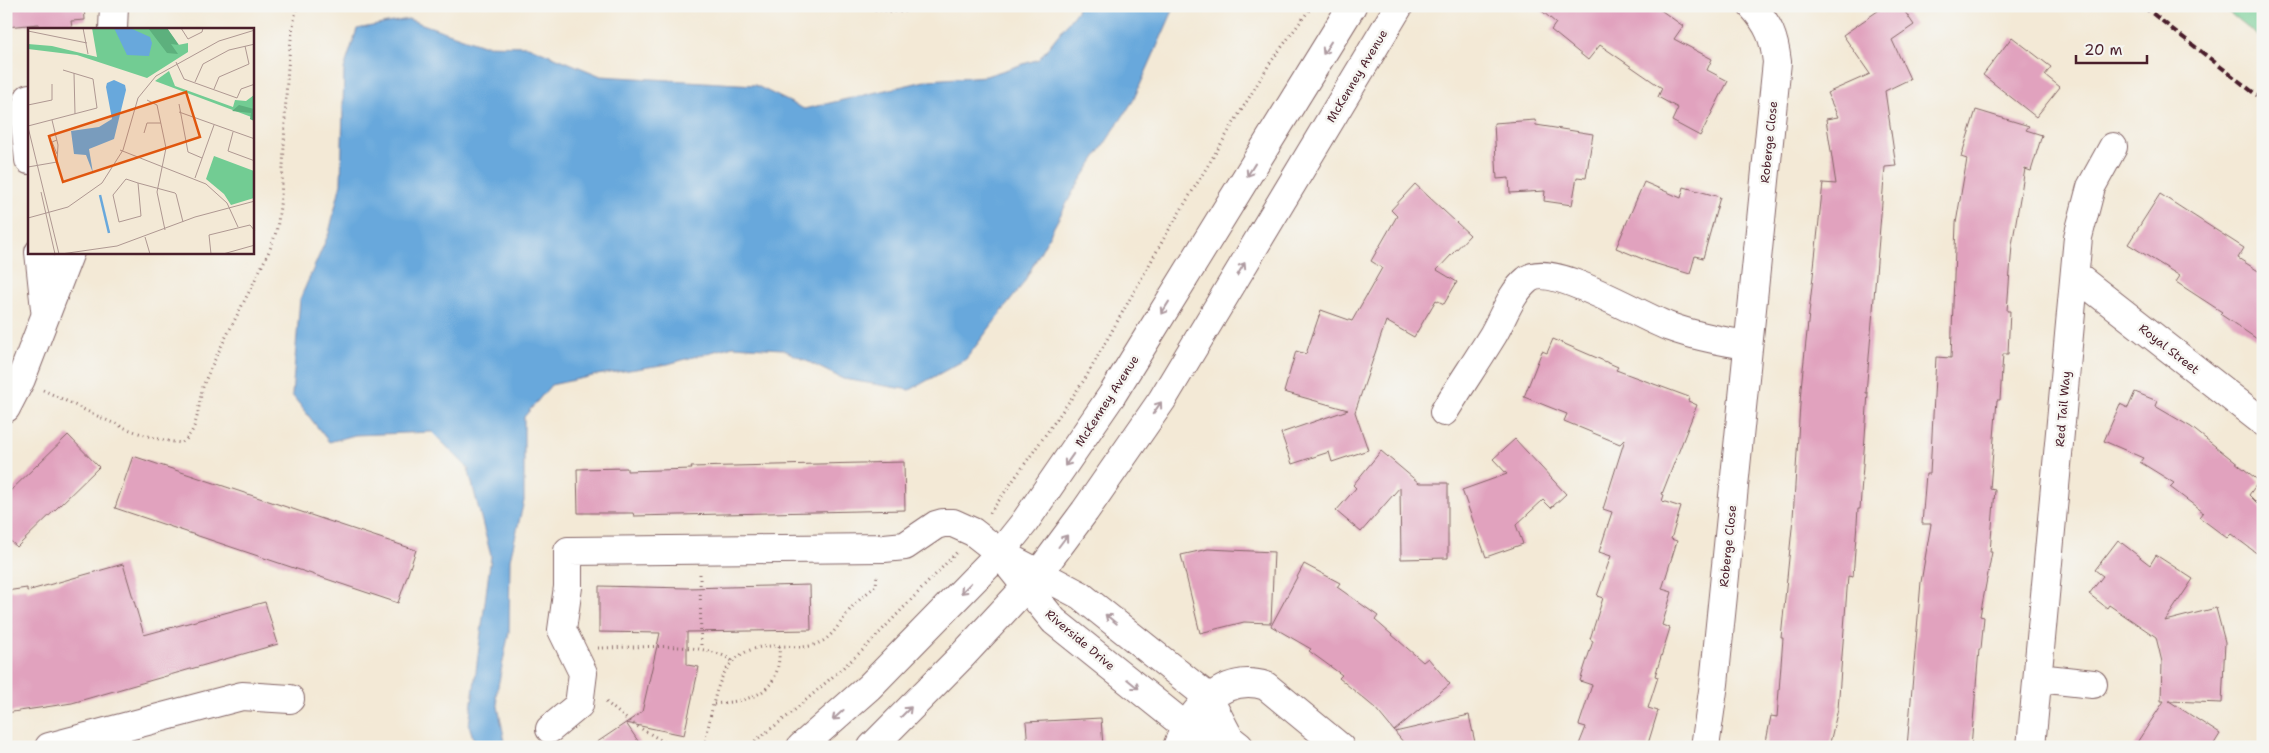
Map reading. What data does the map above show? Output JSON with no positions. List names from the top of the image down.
{
  "streets": {
    "street": [
      "McKenney Avenue",
      "Roberge Close",
      "Royal Street",
      "Red Tail Way",
      "Riverside Drive"
    ]
  },
  "crossings": [
    ["McKenney Avenue", "Riverside Drive"],
    ["Royal Street", "Red Tail Way"]
  ],
  "scale_bar": "20 m"
}
